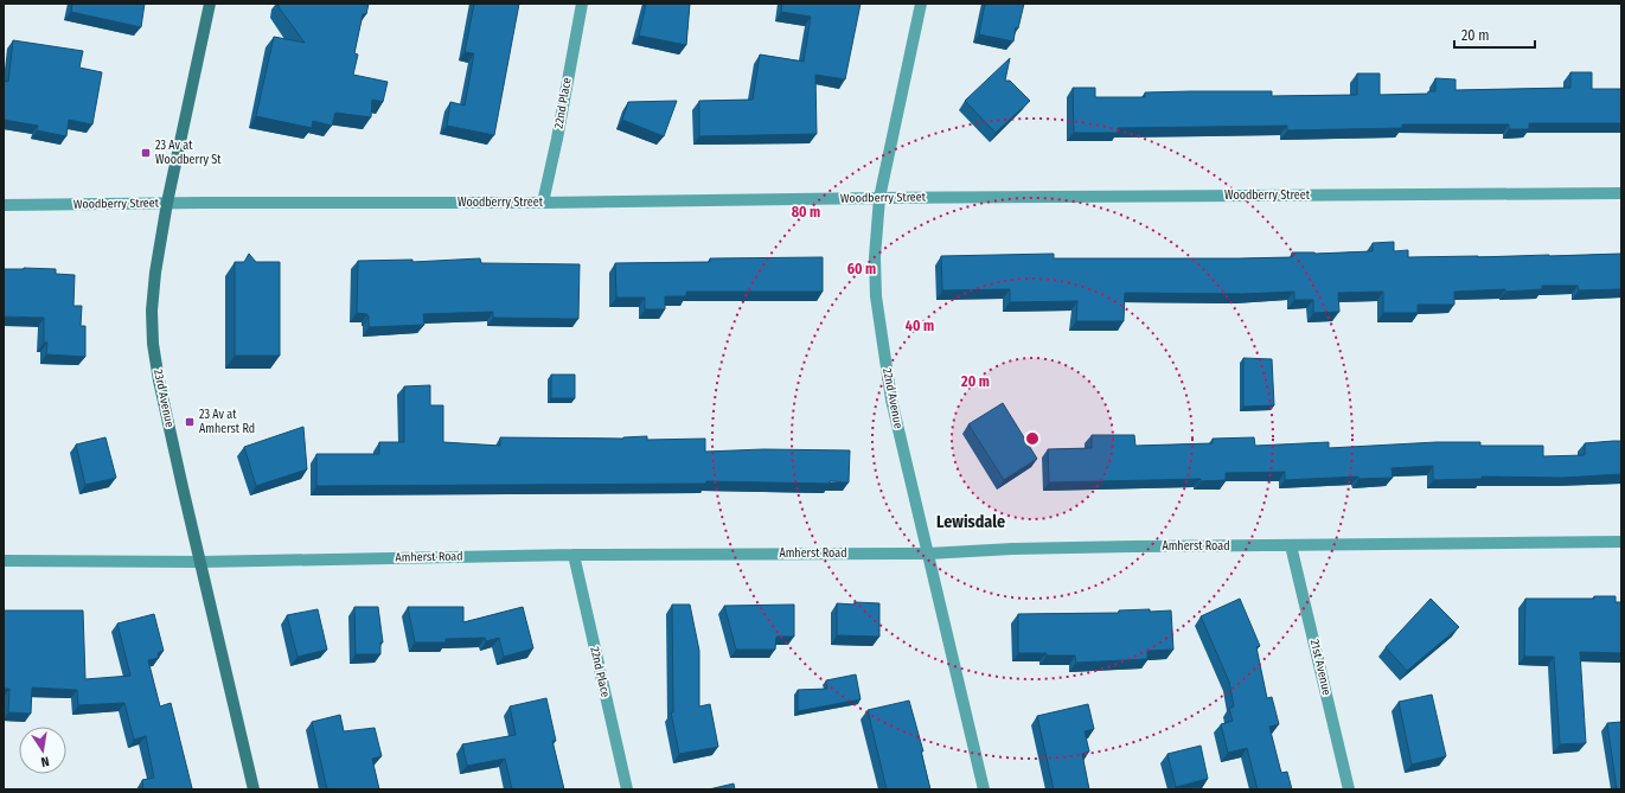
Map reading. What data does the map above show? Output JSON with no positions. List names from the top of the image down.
{
  "streets": {
    "street": [
      "22nd Place",
      "Woodberry Street",
      "23rd Avenue",
      "22nd Avenue",
      "Amherst Road",
      "21st Avenue"
    ]
  },
  "crossings": [
    ["22nd Place", "Woodberry Street"],
    ["22nd Place", "Amherst Road"],
    ["Woodberry Street", "23rd Avenue"],
    ["Woodberry Street", "22nd Avenue"],
    ["23rd Avenue", "Amherst Road"],
    ["22nd Avenue", "Amherst Road"],
    ["Amherst Road", "21st Avenue"]
  ],
  "districts": ["Lewisdale"],
  "places": {
    "transit": ["23 Av at Woodberry St", "23 Av at Amherst Rd"]
  },
  "scale_bar": "20 m",
  "north": "bottom",
  "rings": [
    "80 m",
    "60 m",
    "40 m",
    "20 m"
  ]
}
